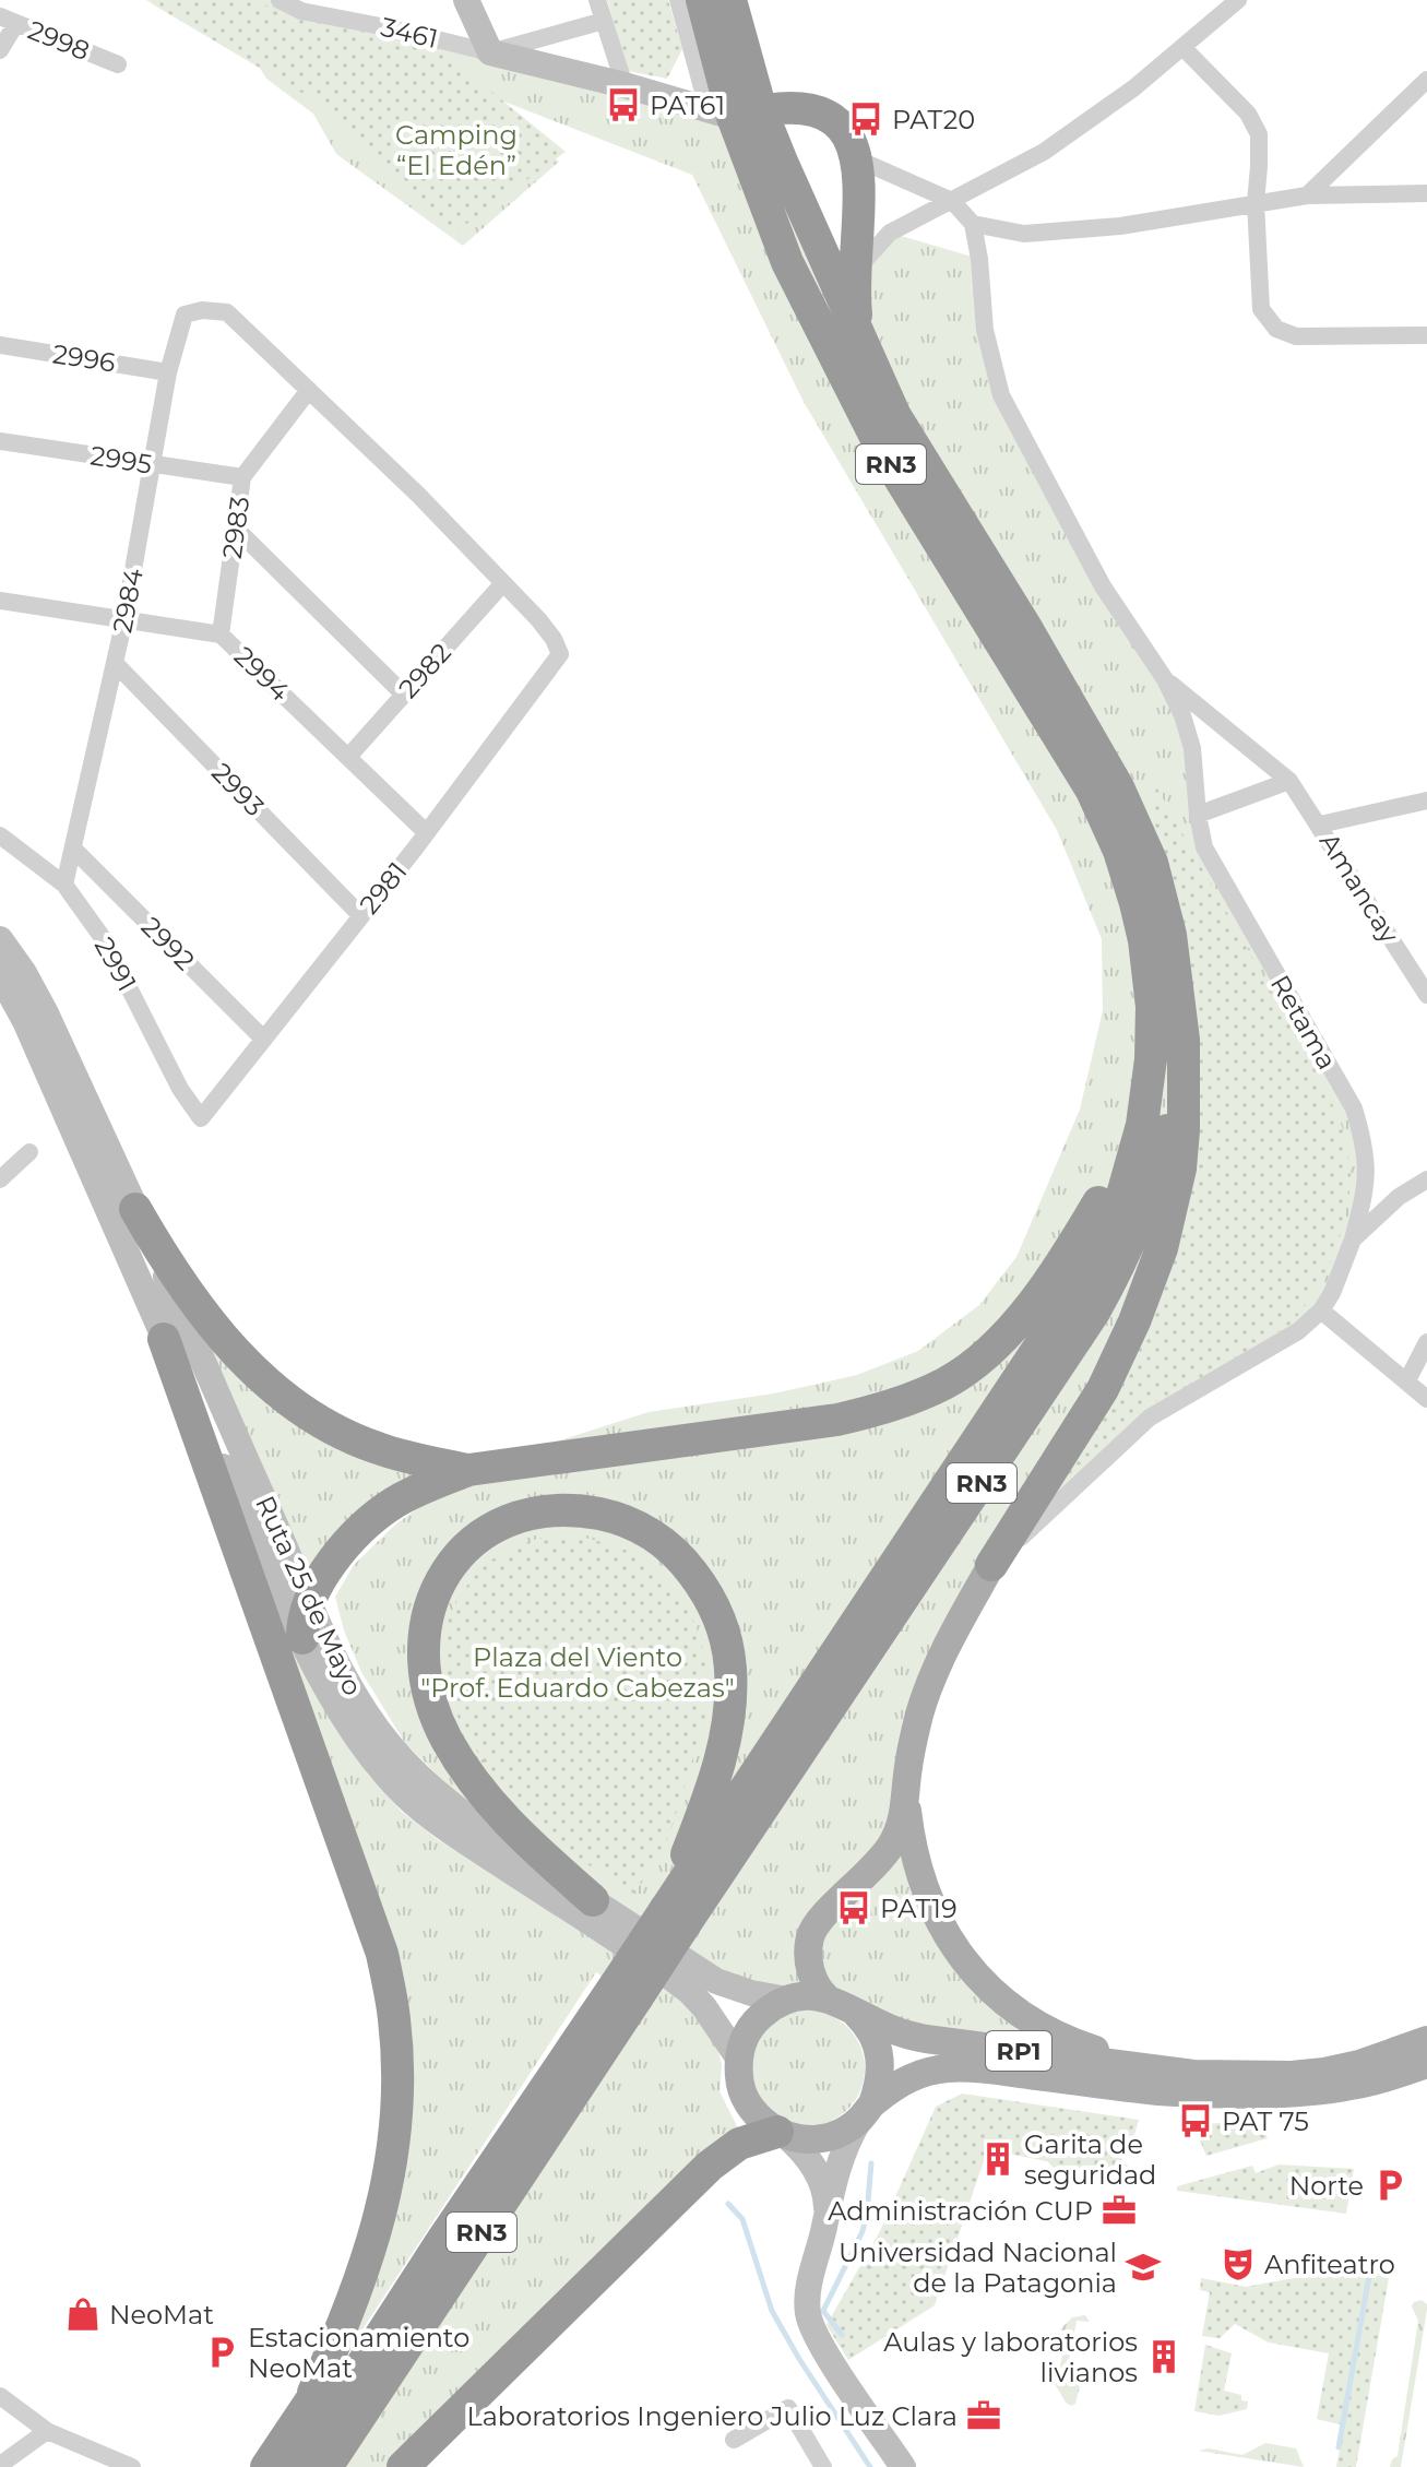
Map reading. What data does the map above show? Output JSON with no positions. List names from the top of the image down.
{
  "streets": {
    "highway": ["RN3"],
    "main road": ["Ruta 25 de Mayo", "RP1"],
    "street": [
      "3461",
      "2998",
      "2996",
      "2995",
      "2983",
      "2984",
      "2982",
      "2994",
      "2993",
      "2981",
      "Amancay",
      "2992",
      "2991",
      "Retama"
    ]
  },
  "crossings": [
    ["2996", "2984"],
    ["2995", "2983"],
    ["2995", "2984"],
    ["2983", "2984"],
    ["2983", "2994"],
    ["2984", "2994"],
    ["2984", "2993"],
    ["2984", "2992"],
    ["2984", "2991"],
    ["2982", "2994"],
    ["2982", "2981"],
    ["2994", "2981"],
    ["2993", "2981"],
    ["2981", "2992"],
    ["2981", "2991"],
    ["Amancay", "Retama"],
    ["Ruta 25 de Mayo", "RP1"]
  ],
  "parks": ["Camping “El Edén”", "Plaza del Viento \"Prof. Eduardo Cabezas\""],
  "places": {
    "bus stop": [
      "PAT61",
      "PAT20",
      "PAT19",
      "PAT 75"
    ],
    "building": ["Garita de seguridad", "Aulas y laboratorios livianos"],
    "parking": ["Norte", "Estacionamiento NeoMat"],
    "office": ["Administración CUP", "Laboratorios Ingeniero Julio Luz Clara"],
    "theatre": ["Anfiteatro"],
    "school or university": ["Universidad Nacional de la Patagonia"],
    "shop": ["NeoMat"]
  }
}
